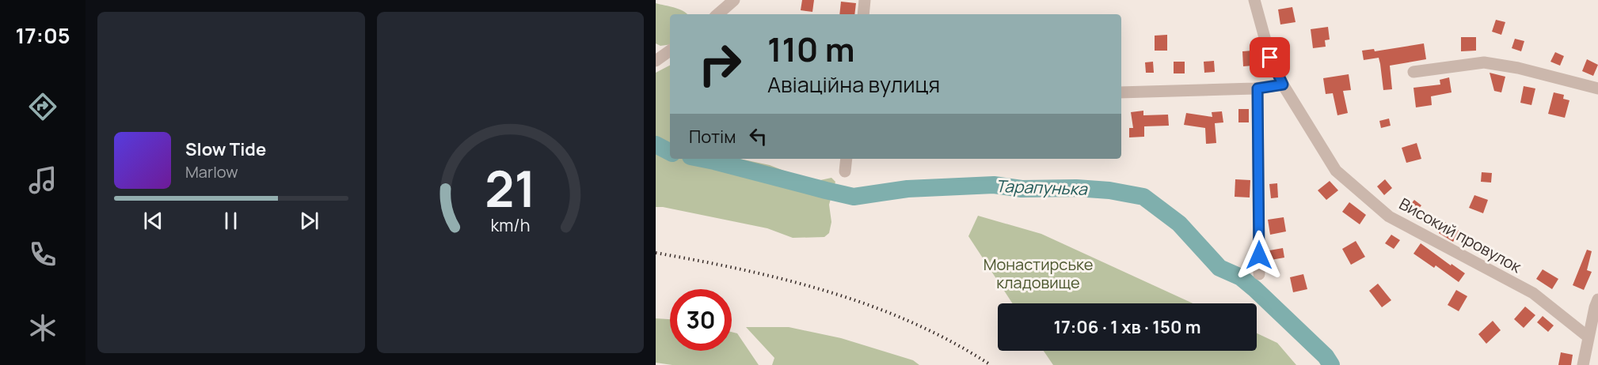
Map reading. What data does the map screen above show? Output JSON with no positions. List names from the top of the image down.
{
  "streets": {
    "street": ["Високий провулок"]
  },
  "water": ["Тарапунька"],
  "parks": ["Монастирське кладовище"],
  "page": {
    "tabs": "17:05",
    "turn": ["110 m", "Авіаційна вулиця"],
    "then": "Потім",
    "song": ["Slow Tide", "Marlow"],
    "limit": "30",
    "trip": "17:06 · 1 хв · 150 m",
    "gauge": ["21", "km/h"]
  }
}
